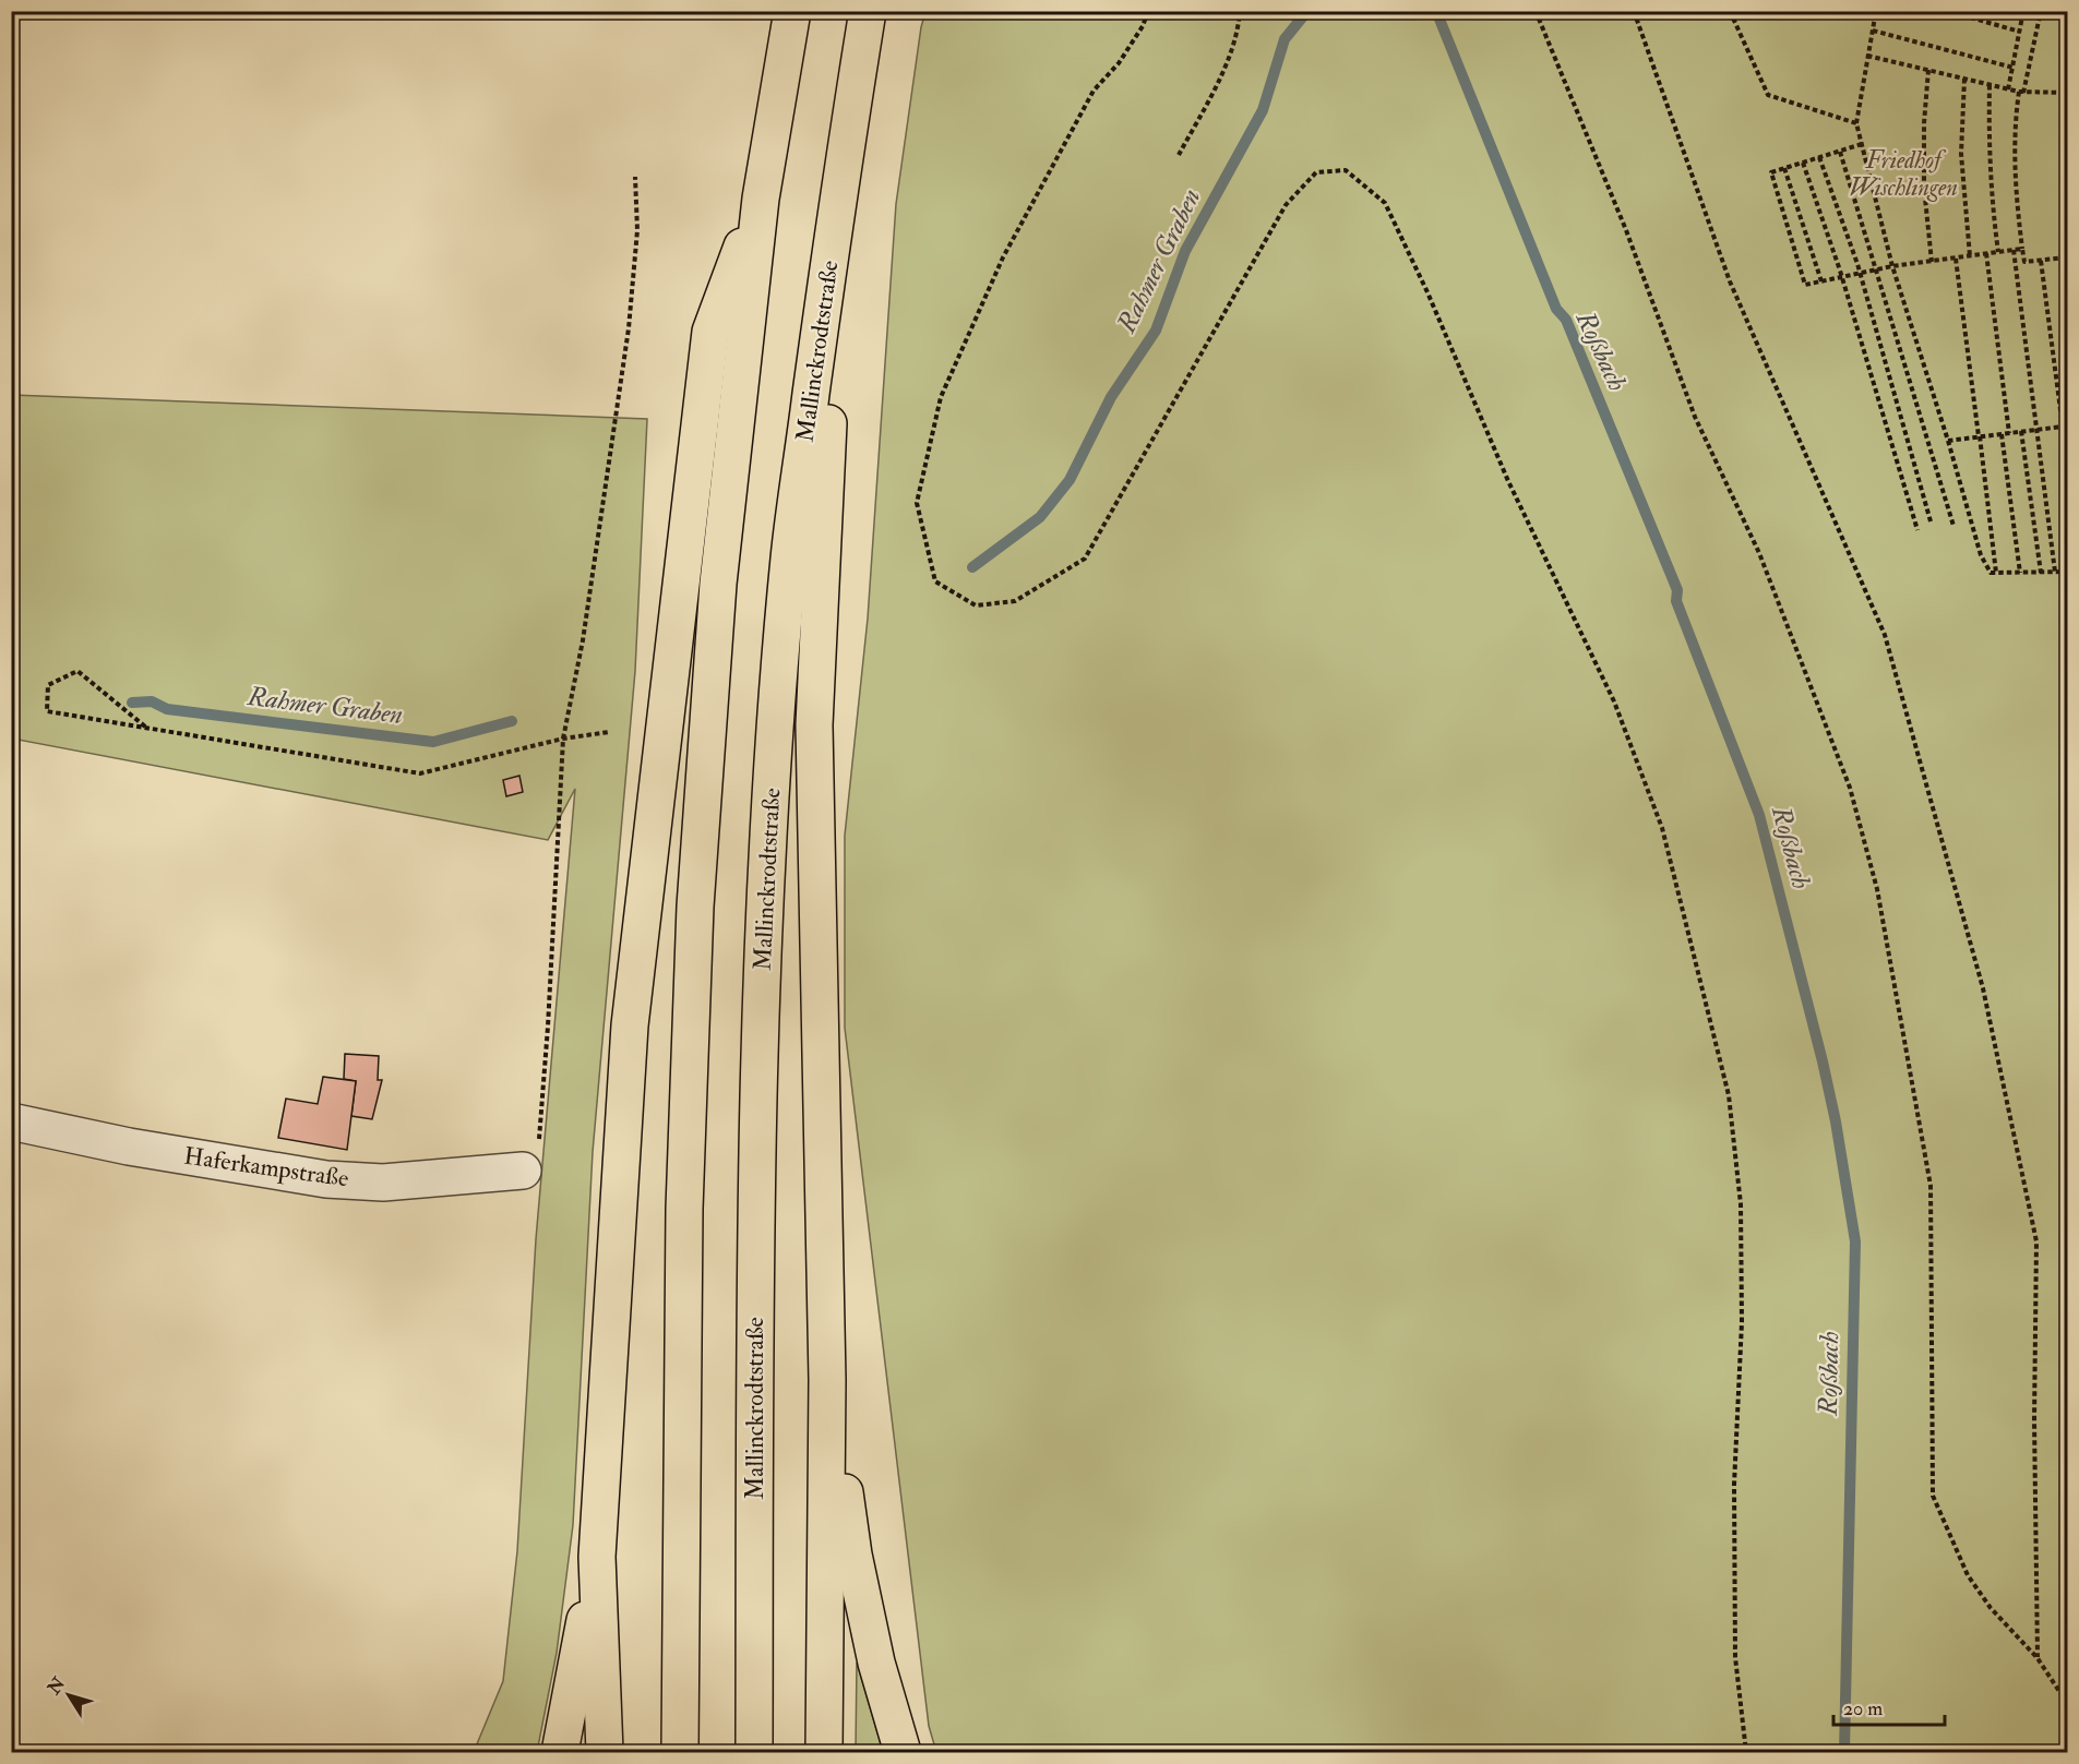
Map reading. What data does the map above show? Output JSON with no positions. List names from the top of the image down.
{
  "streets": {
    "highway": ["Mallinckrodtstraße"],
    "street": ["Haferkampstraße"]
  },
  "water": ["Rahmer Graben", "Roßbach"],
  "parks": ["Friedhof Wischlingen"],
  "scale_bar": "20 m",
  "north": "top left"
}
